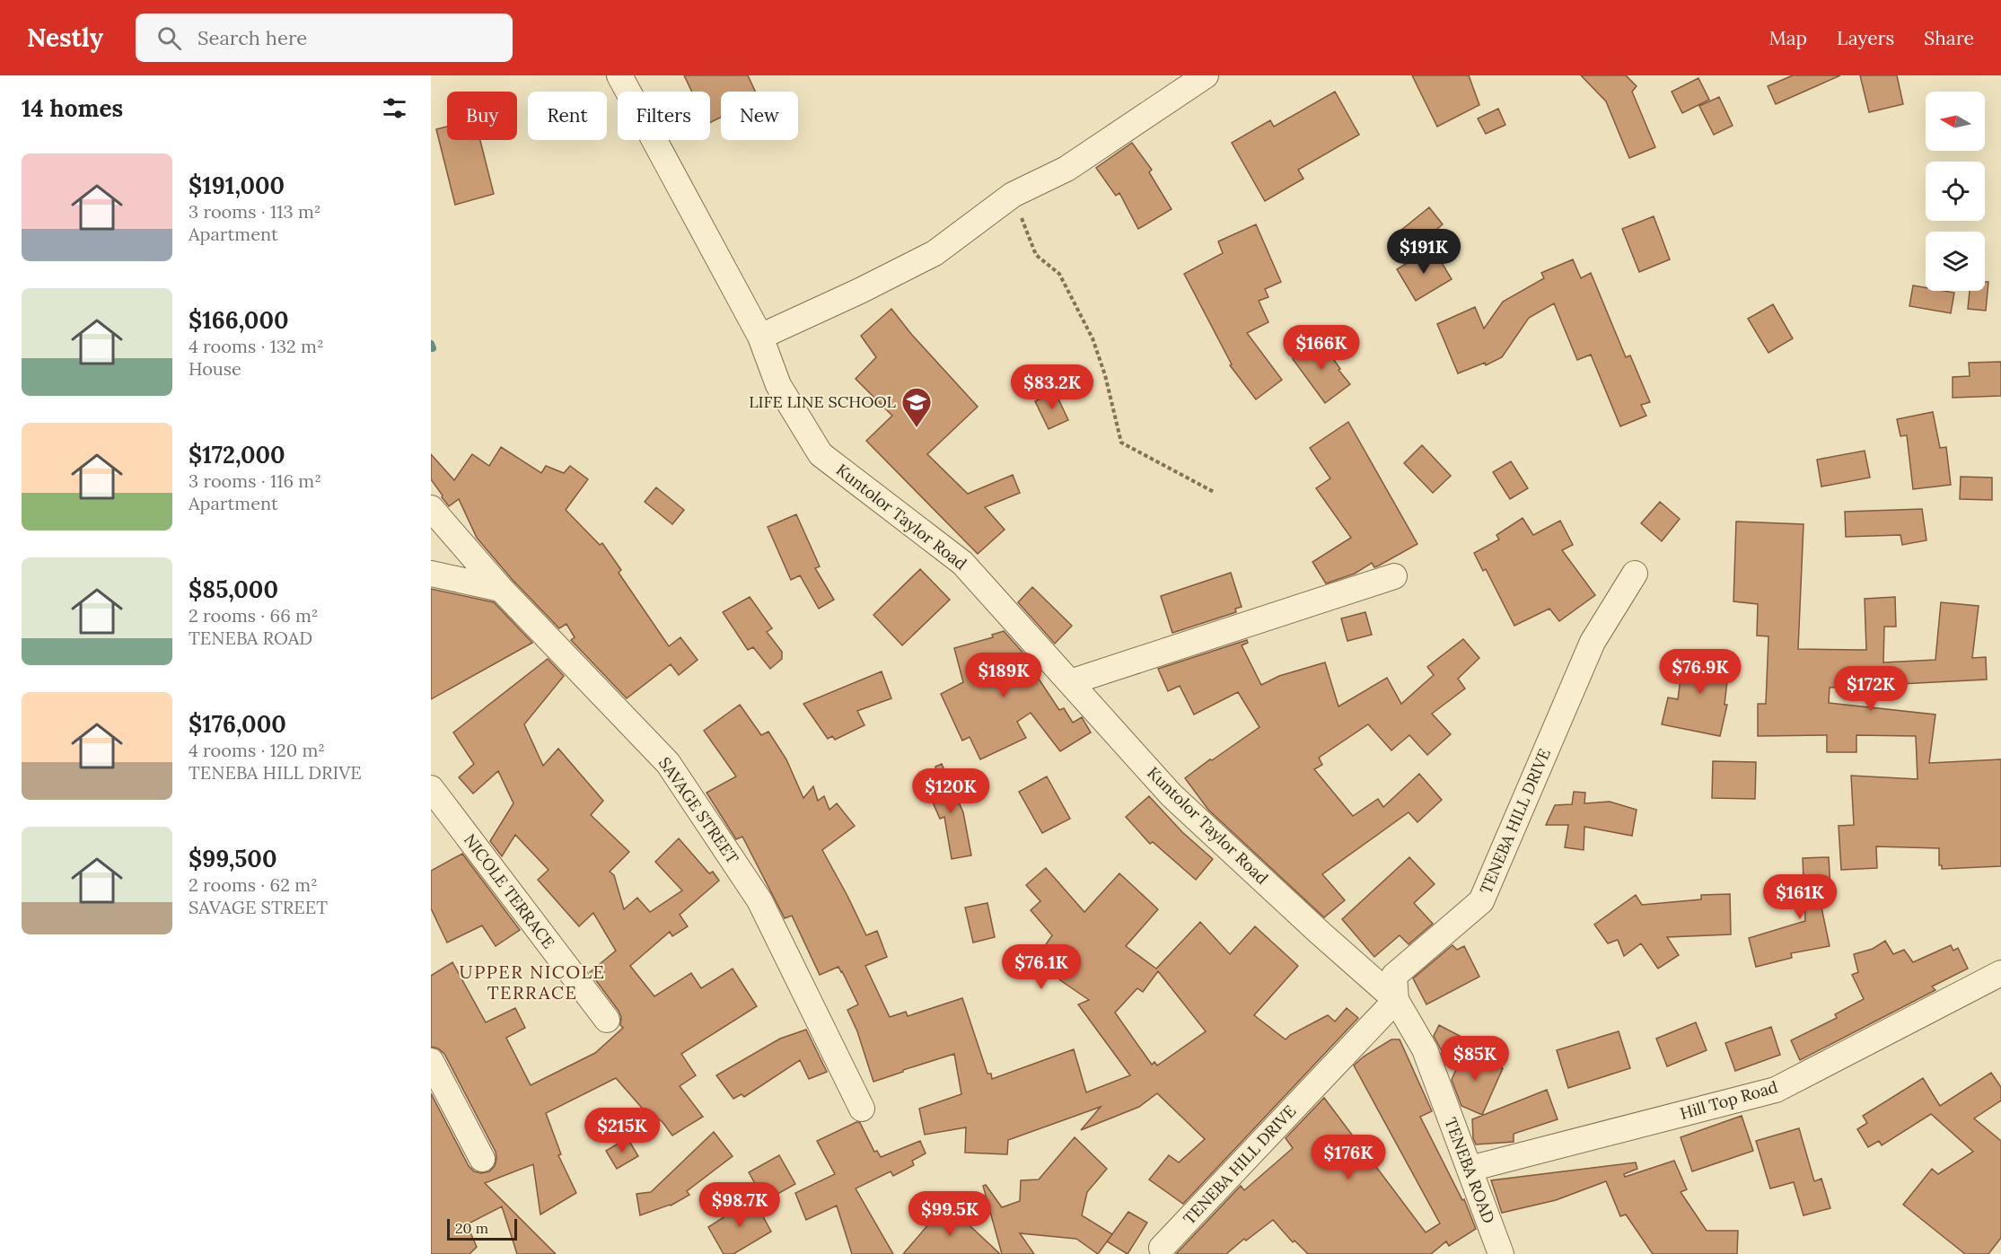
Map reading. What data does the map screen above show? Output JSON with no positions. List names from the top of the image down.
{
  "streets": {
    "street": [
      "Kuntolor Taylor Road",
      "SAVAGE STREET",
      "TENEBA HILL DRIVE",
      "NICOLE TERRACE",
      "Hill Top Road",
      "TENEBA ROAD"
    ]
  },
  "crossings": [
    ["Kuntolor Taylor Road", "TENEBA HILL DRIVE"],
    ["Kuntolor Taylor Road", "TENEBA ROAD"],
    ["TENEBA HILL DRIVE", "TENEBA ROAD"],
    ["Hill Top Road", "TENEBA ROAD"]
  ],
  "districts": ["UPPER NICOLE TERRACE"],
  "places": {
    "school or university": ["LIFE LINE SCHOOL"]
  },
  "scale_bar": "20 m",
  "north": "left",
  "page": {
    "header": "Nestly",
    "search": "Search here",
    "nav": ["Map", "Layers", "Share"],
    "heading": "14 homes",
    "chip": [
      "Buy",
      "Rent",
      "Filters",
      "New"
    ],
    "list": [
      {
        "name": "$191,000",
        "note": "3 rooms · 113 m² · Apartment"
      },
      {
        "name": "$166,000",
        "note": "4 rooms · 132 m² · House"
      },
      {
        "name": "$172,000",
        "note": "3 rooms · 116 m² · Apartment"
      },
      {
        "name": "$85,000",
        "note": "2 rooms · 66 m² · TENEBA ROAD"
      },
      {
        "name": "$176,000",
        "note": "4 rooms · 120 m² · TENEBA HILL DRIVE"
      },
      {
        "name": "$99,500",
        "note": "2 rooms · 62 m² · SAVAGE STREET"
      }
    ],
    "price": [
      "$191K",
      "$166K",
      "$83.2K",
      "$76.9K",
      "$189K",
      "$172K",
      "$120K",
      "$161K",
      "$76.1K",
      "$85K",
      "$215K",
      "$176K",
      "$98.7K",
      "$99.5K"
    ],
    "scale": "20 m"
  }
}
